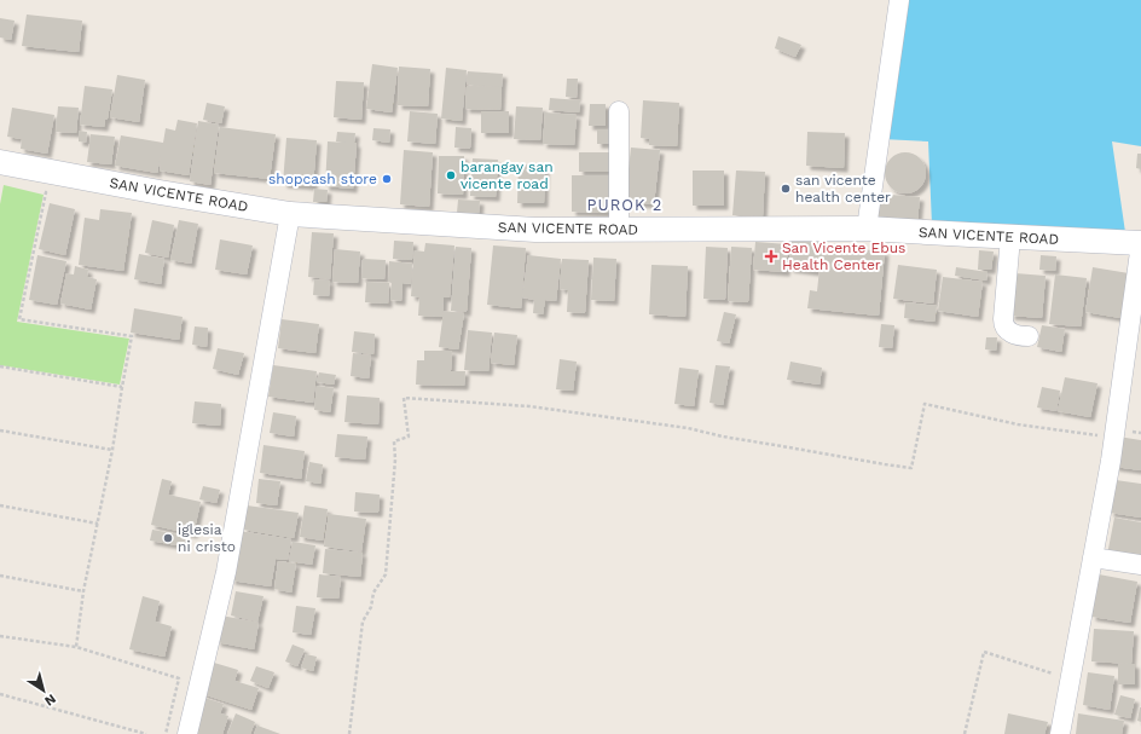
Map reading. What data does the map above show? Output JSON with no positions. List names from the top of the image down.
{
  "streets": {
    "street": ["SAN VICENTE ROAD"]
  },
  "districts": ["PUROK 2"],
  "places": {
    "other": [
      "barangay san vicente road",
      "shopcash store",
      "san vicente health center",
      "iglesia ni cristo"
    ],
    "health": ["San Vicente Ebus Health Center"]
  },
  "north": "bottom right"
}
